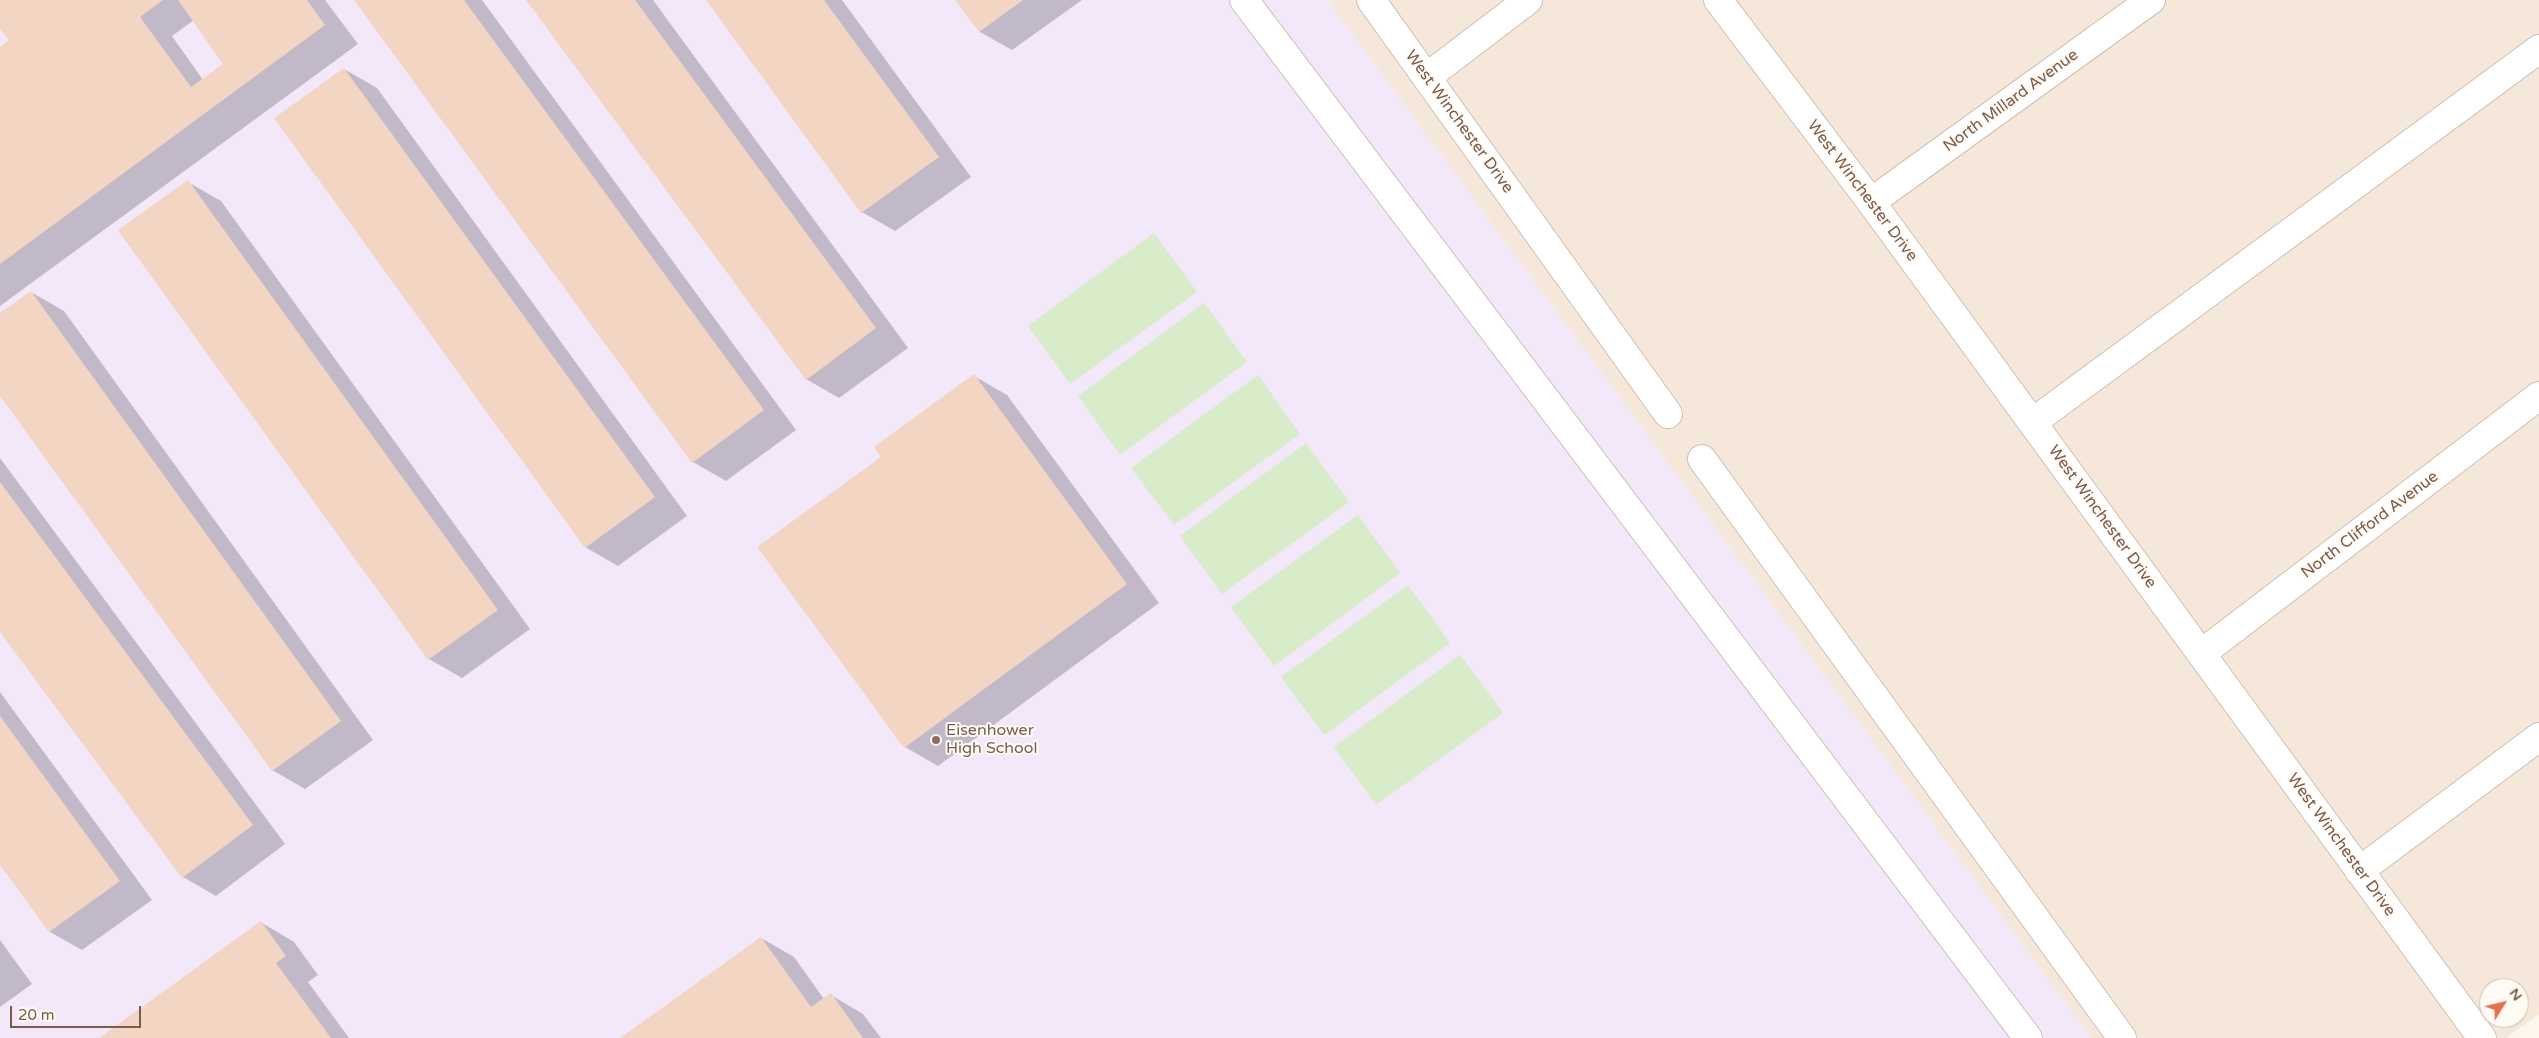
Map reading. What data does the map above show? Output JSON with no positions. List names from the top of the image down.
{
  "streets": {
    "street": ["North Millard Avenue", "West Winchester Drive", "North Clifford Avenue"]
  },
  "crossings": [
    ["North Millard Avenue", "West Winchester Drive"],
    ["West Winchester Drive", "North Clifford Avenue"]
  ],
  "places": ["Eisenhower High School"],
  "scale_bar": "20 m",
  "north": "top right"
}
